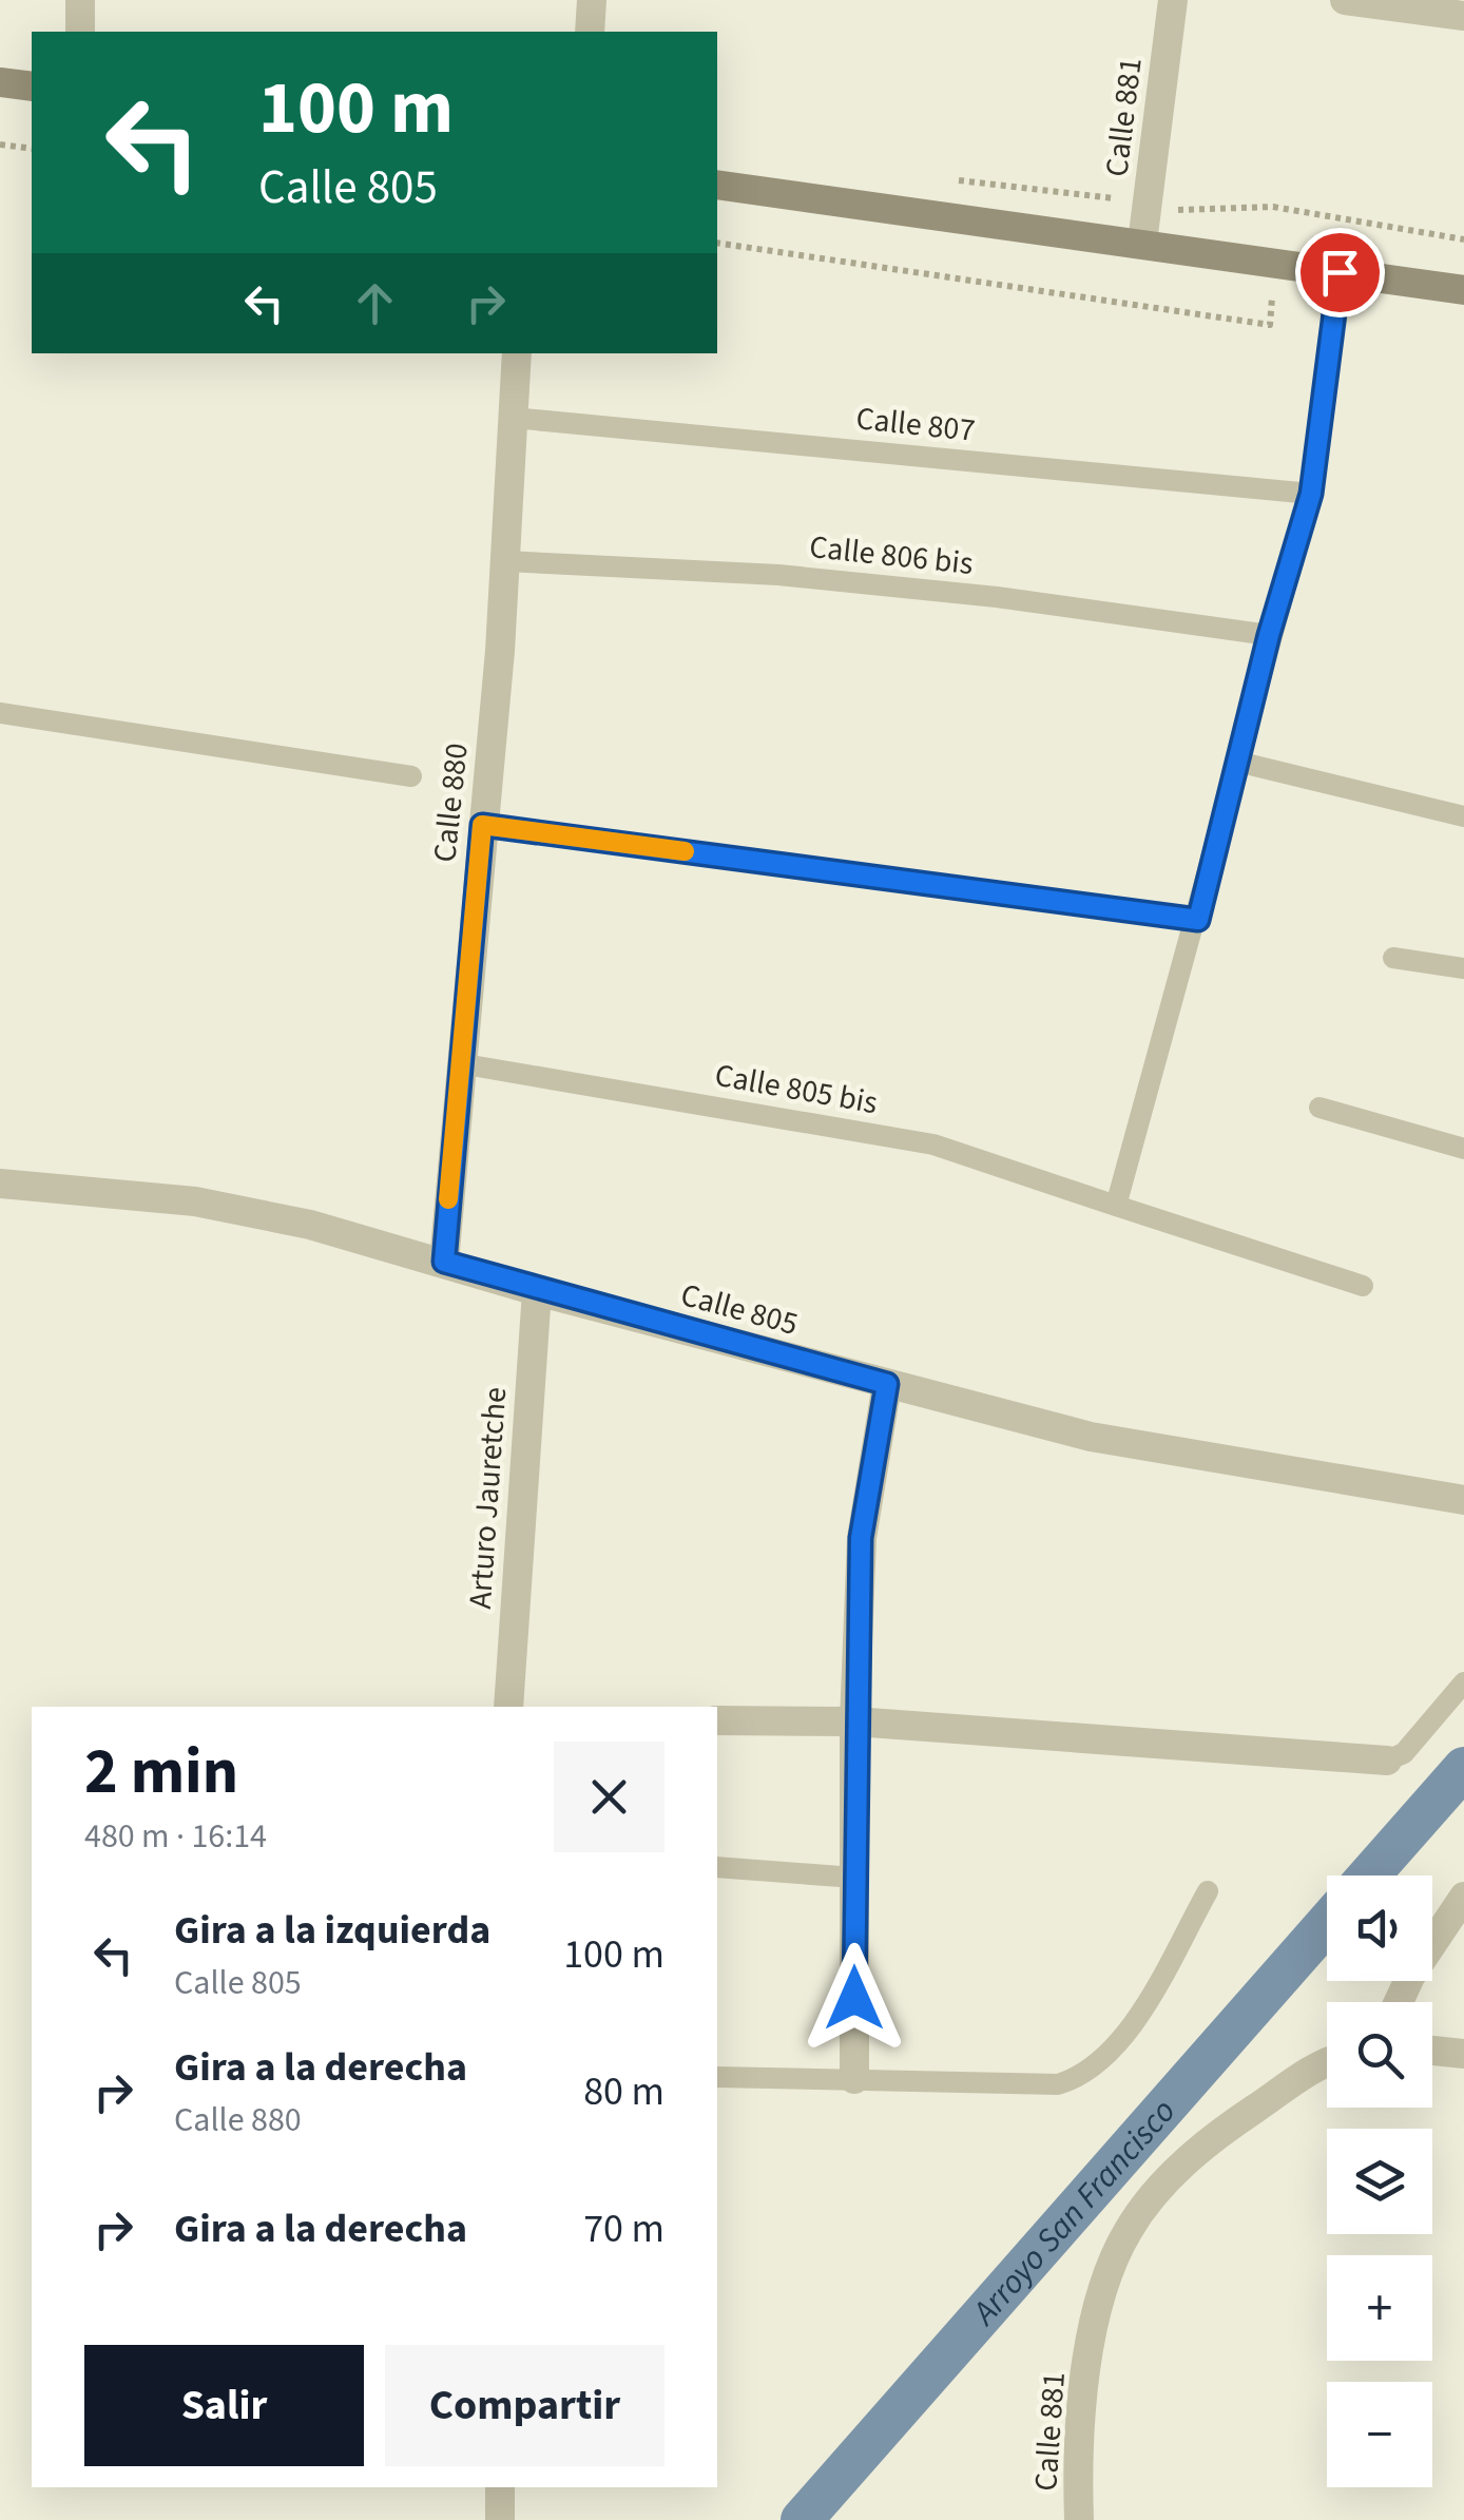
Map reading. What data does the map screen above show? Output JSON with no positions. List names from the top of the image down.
{
  "streets": {
    "street": [
      "Calle 881",
      "Calle 880",
      "Calle 805",
      "Arturo Jauretche"
    ],
    "lane": ["Calle 807", "Calle 806 bis", "Calle 805 bis"]
  },
  "crossings": [
    ["Calle 807", "Calle 880"],
    ["Calle 806 bis", "Calle 880"],
    ["Calle 880", "Calle 805 bis"],
    ["Calle 880", "Calle 805"],
    ["Calle 805", "Arturo Jauretche"]
  ],
  "water": ["Arroyo San Francisco"],
  "page": {
    "turn": ["100 m", "Calle 805"],
    "heading": ["2 min", "480 m · 16:14"],
    "map_buttons": ["+", "−"],
    "list": [
      {
        "name": "Gira a la izquierda",
        "note": "Calle 805",
        "value": "100 m"
      },
      {
        "name": "Gira a la derecha",
        "note": "Calle 880",
        "value": "80 m"
      },
      {
        "name": "Gira a la derecha",
        "value": "70 m"
      }
    ],
    "buttons": ["Salir", "Compartir"]
  }
}
